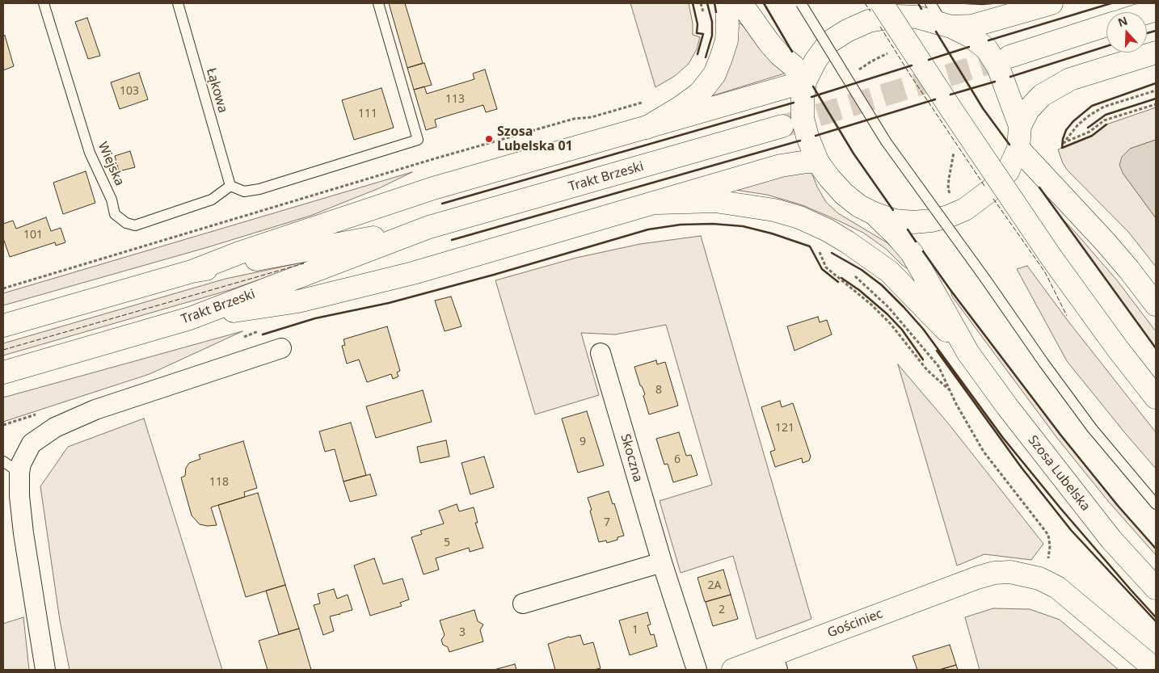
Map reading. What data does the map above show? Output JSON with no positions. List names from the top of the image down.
{
  "streets": {
    "main road": ["Trakt Brzeski", "Szosa Lubelska", "Gościniec"],
    "street": ["Skoczna"],
    "lane": ["Łąkowa", "Wiejska"]
  },
  "crossings": [
    ["Łąkowa", "Wiejska"]
  ],
  "places": ["Szosa Lubelska 01"],
  "house_numbers": [
    "103",
    "113",
    "111",
    "101",
    "8",
    "121",
    "9",
    "6",
    "118",
    "7",
    "5",
    "2A",
    "2",
    "1",
    "3"
  ],
  "north": "top"
}
